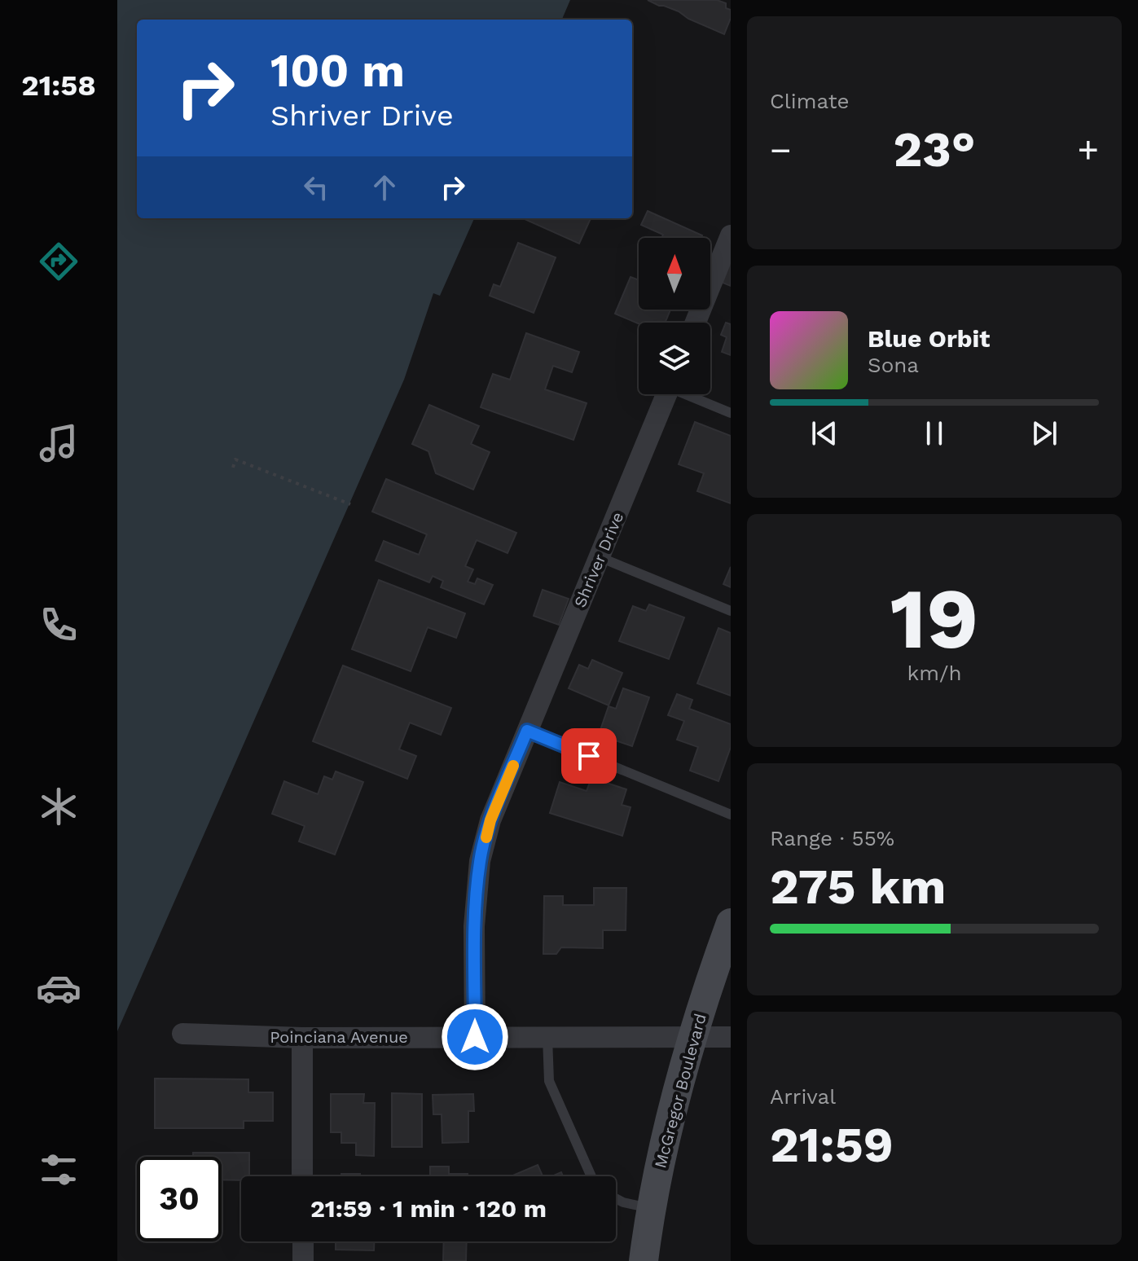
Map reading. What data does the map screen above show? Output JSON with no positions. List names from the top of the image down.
{
  "streets": {
    "main road": ["McGregor Boulevard"],
    "street": ["Shriver Drive", "Poinciana Avenue"]
  },
  "crossings": [
    ["Shriver Drive", "Poinciana Avenue"],
    ["Poinciana Avenue", "McGregor Boulevard"]
  ],
  "north": "top",
  "page": {
    "tabs": "21:58",
    "tile": [
      "Climate",
      ["19", "km/h"],
      ["Range · 55%", "275 km"],
      ["Arrival", "21:59"]
    ],
    "turn": ["100 m", "Shriver Drive"],
    "heat": ["−", "23°", "+"],
    "song": ["Blue Orbit", "Sona"],
    "limit": "30",
    "trip": "21:59 · 1 min · 120 m"
  }
}
